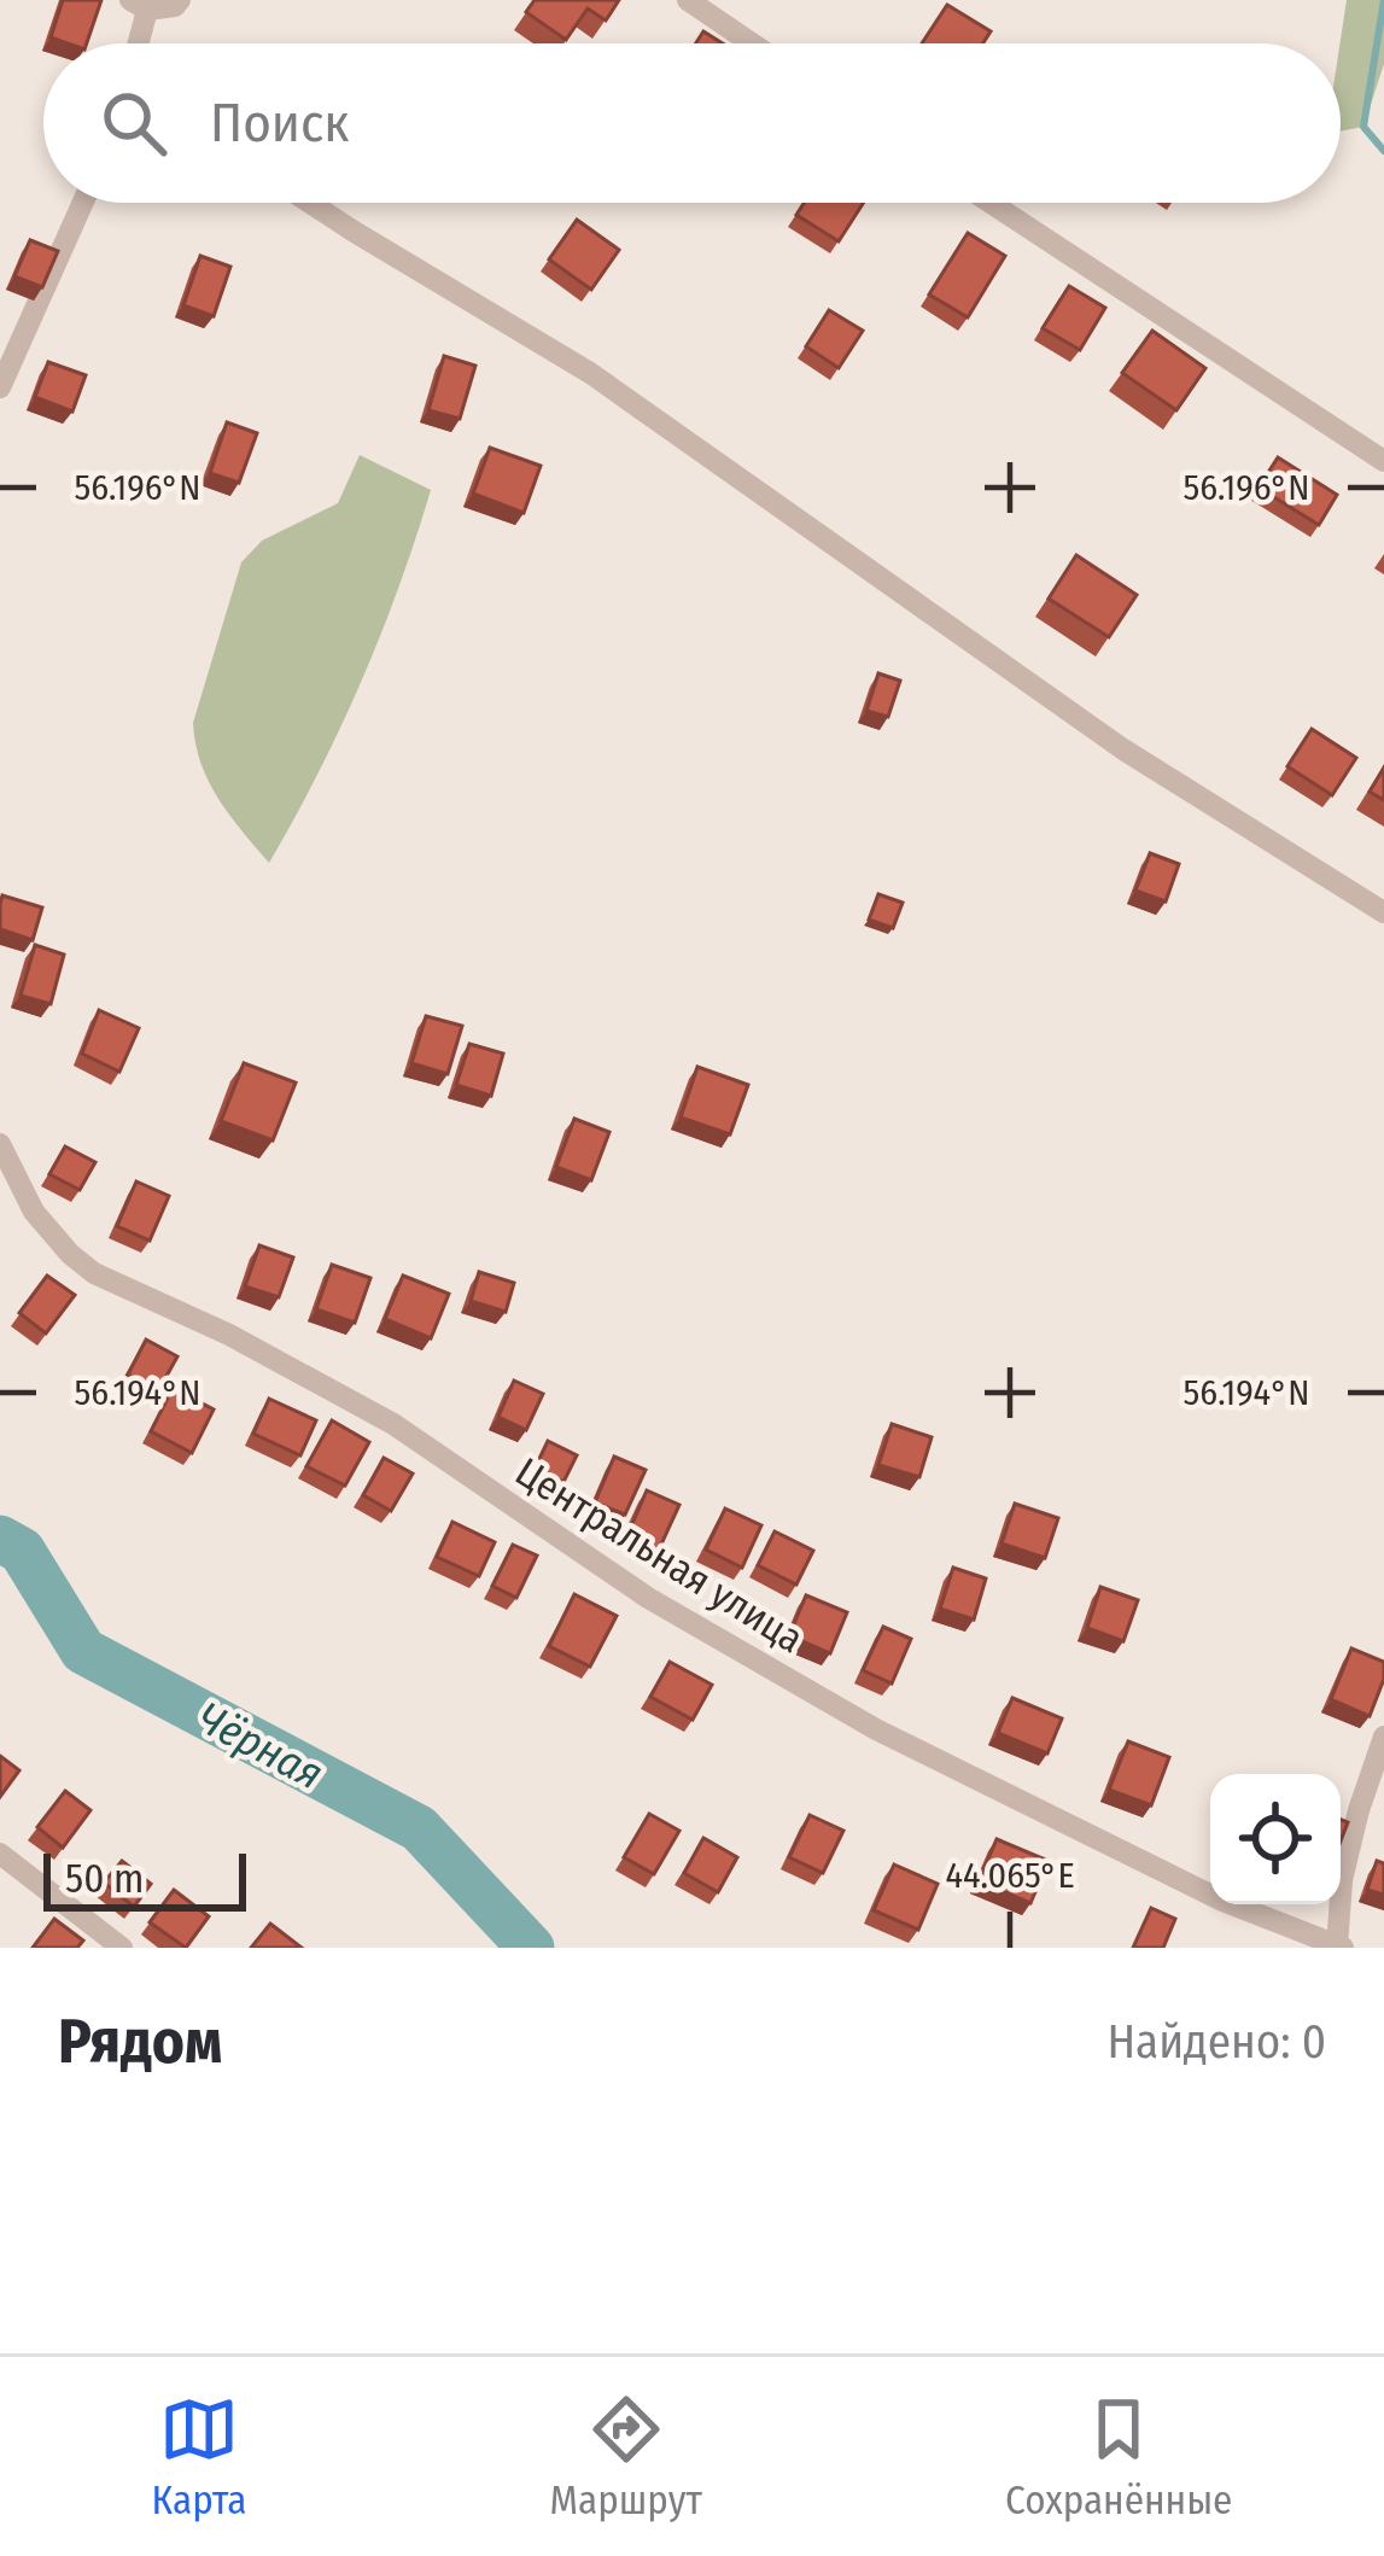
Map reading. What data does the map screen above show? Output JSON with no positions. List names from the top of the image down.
{
  "streets": {
    "street": ["Центральная улица"]
  },
  "water": ["Чёрная"],
  "scale_bar": "50 m",
  "page": {
    "search": "Поиск",
    "scale": "50 m",
    "heading": ["Рядом", "Найдено: 0"],
    "nav": ["Карта", "Маршрут", "Сохранённые"]
  },
  "coordinates": ["56.196°N", "56.194°N", "44.065°E"]
}
